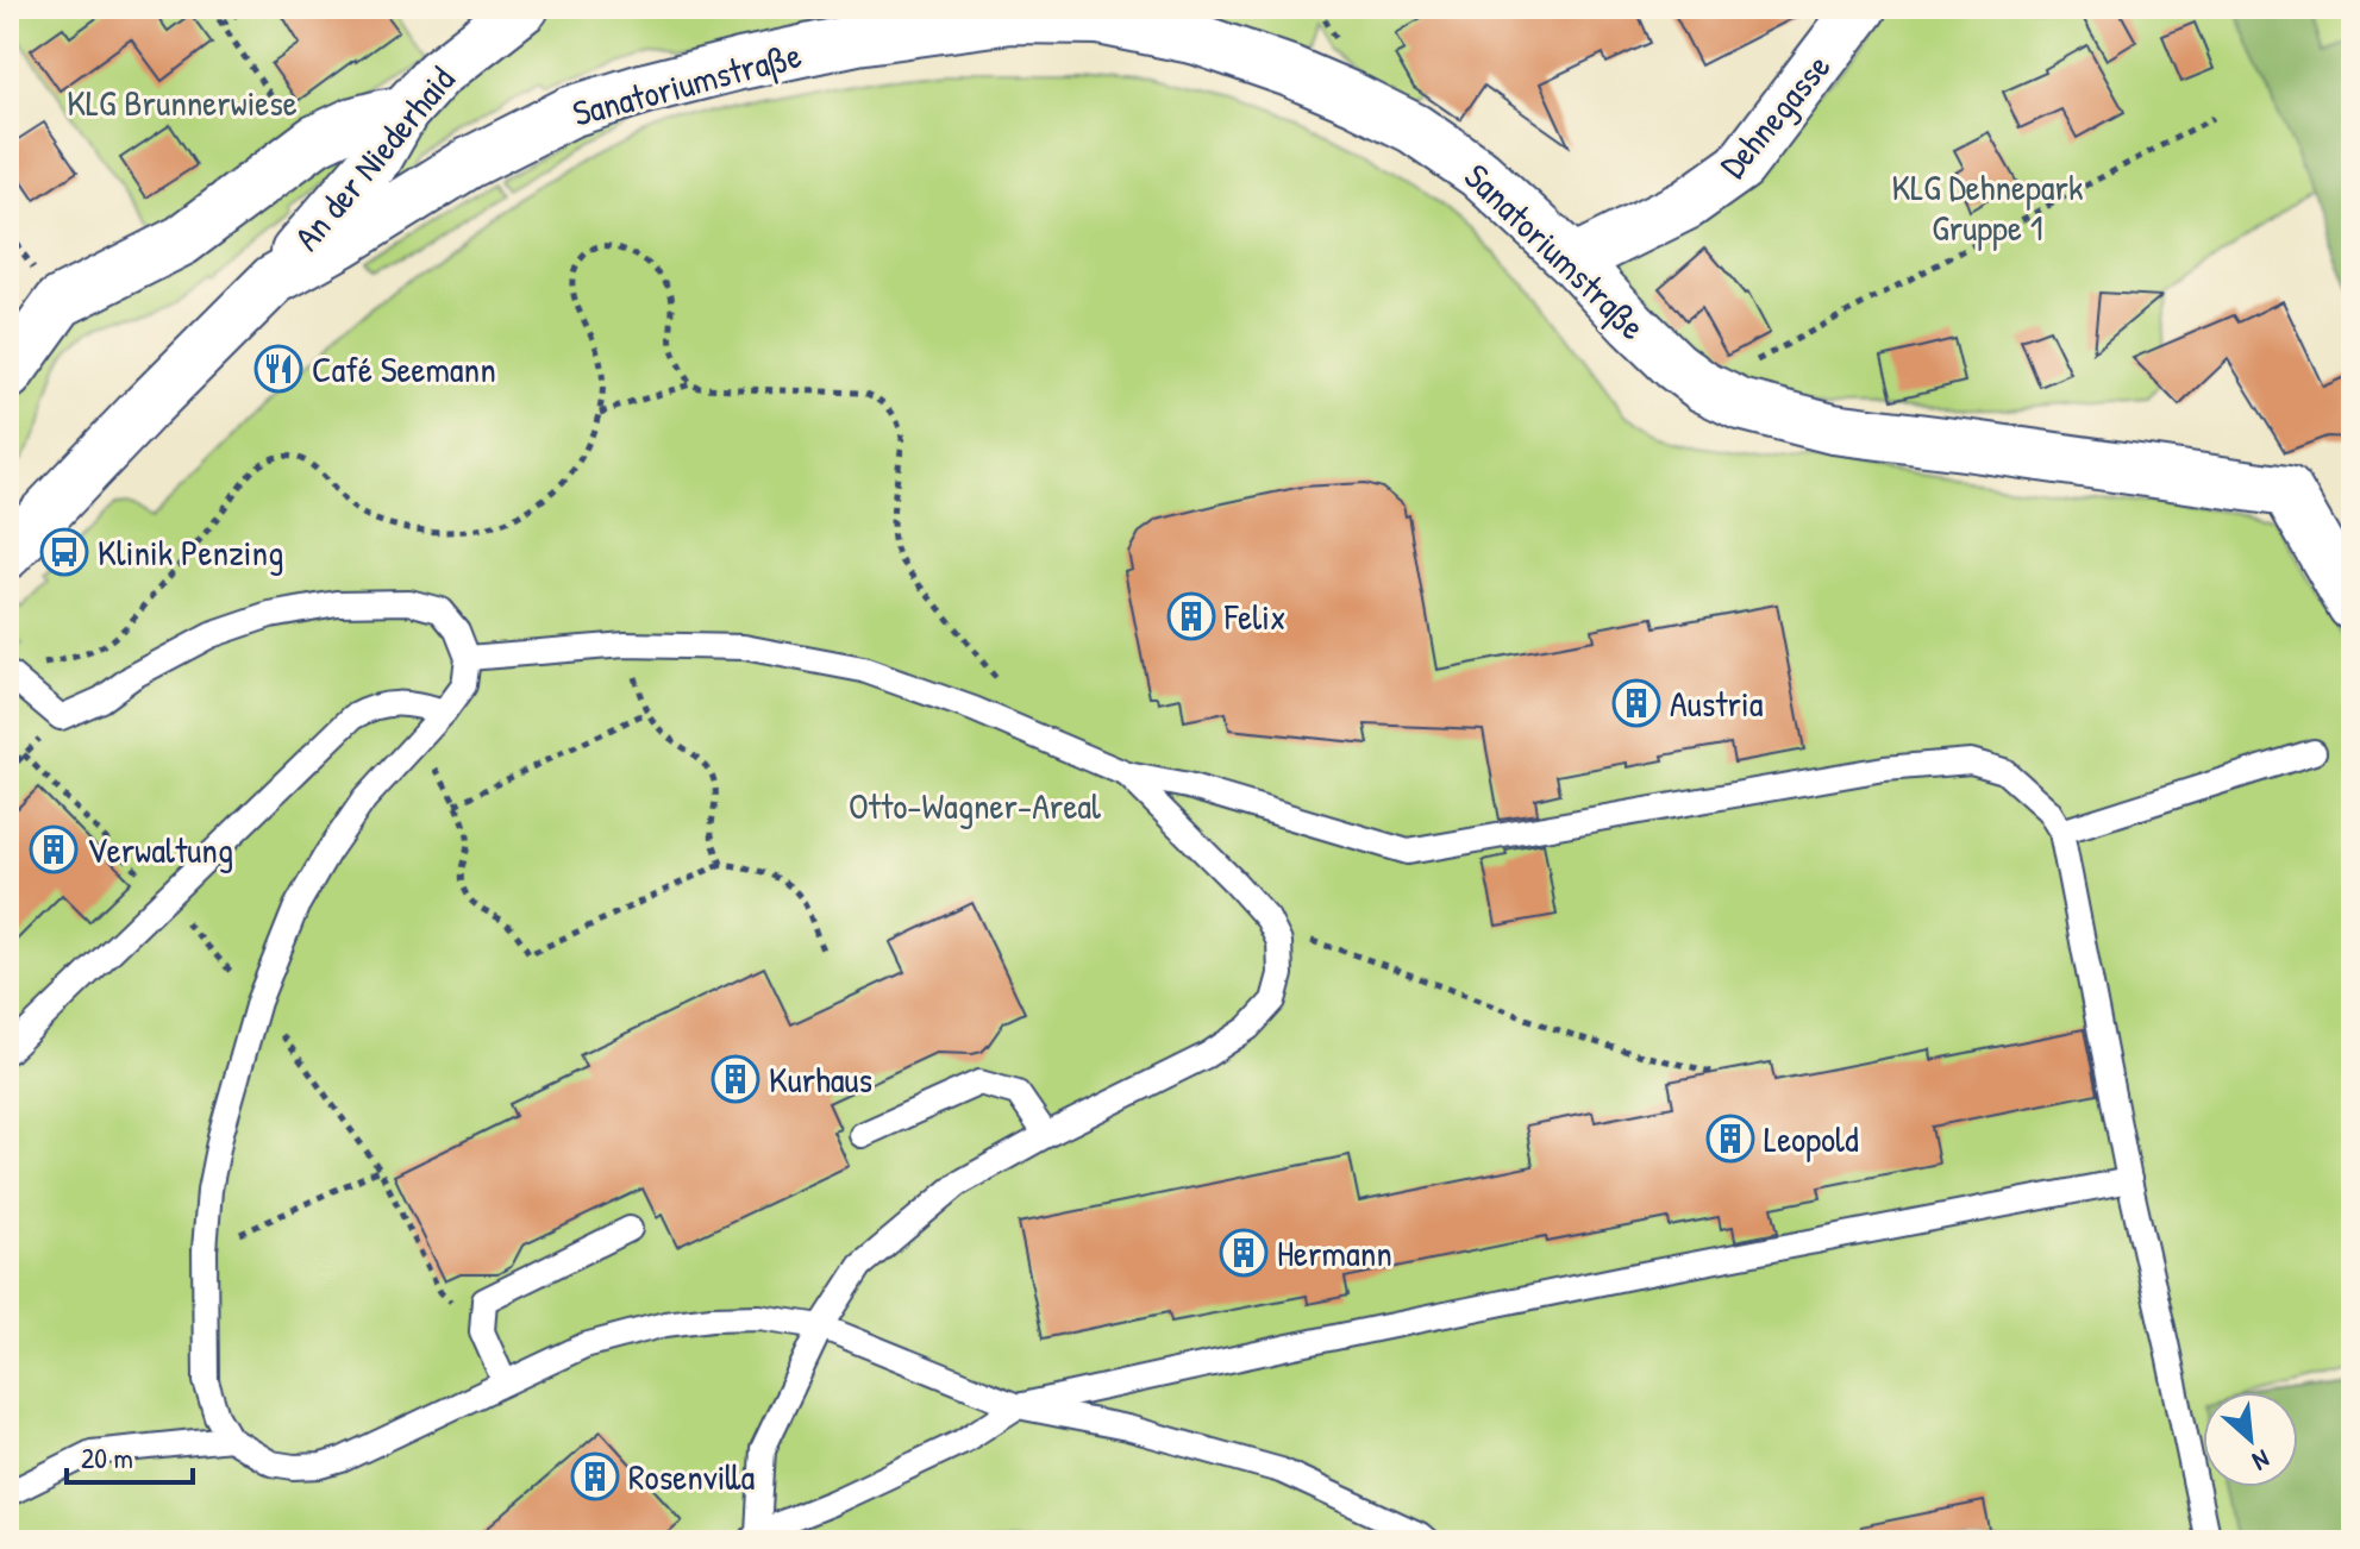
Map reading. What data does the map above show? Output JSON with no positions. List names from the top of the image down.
{
  "streets": {
    "street": ["Sanatoriumstraße", "Dehnegasse", "An der Niederhaid"]
  },
  "crossings": [
    ["Sanatoriumstraße", "Dehnegasse"],
    ["Sanatoriumstraße", "An der Niederhaid"]
  ],
  "parks": ["KLG Brunnerwiese", "KLG Dehnepark Gruppe 1", "Otto-Wagner-Areal"],
  "places": {
    "restaurant": ["Café Seemann"],
    "bus stop": ["Klinik Penzing"],
    "building": [
      "Felix",
      "Austria",
      "Verwaltung",
      "Kurhaus",
      "Leopold",
      "Hermann",
      "Rosenvilla"
    ]
  },
  "scale_bar": "20 m",
  "north": "bottom right"
}
